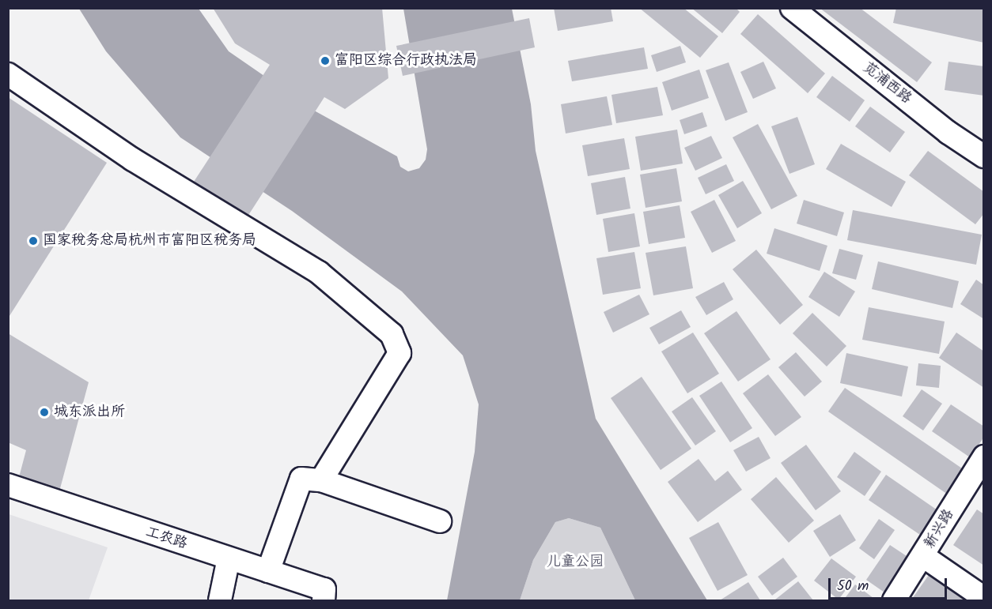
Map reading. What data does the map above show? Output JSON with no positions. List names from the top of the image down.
{
  "streets": {
    "street": ["苋浦西路", "新兴路", "工农路"]
  },
  "parks": ["儿童公园"],
  "places": ["富阳区综合行政执法局", "国家税务总局杭州市富阳区税务局", "城东派出所"],
  "scale_bar": "50 m"
}
